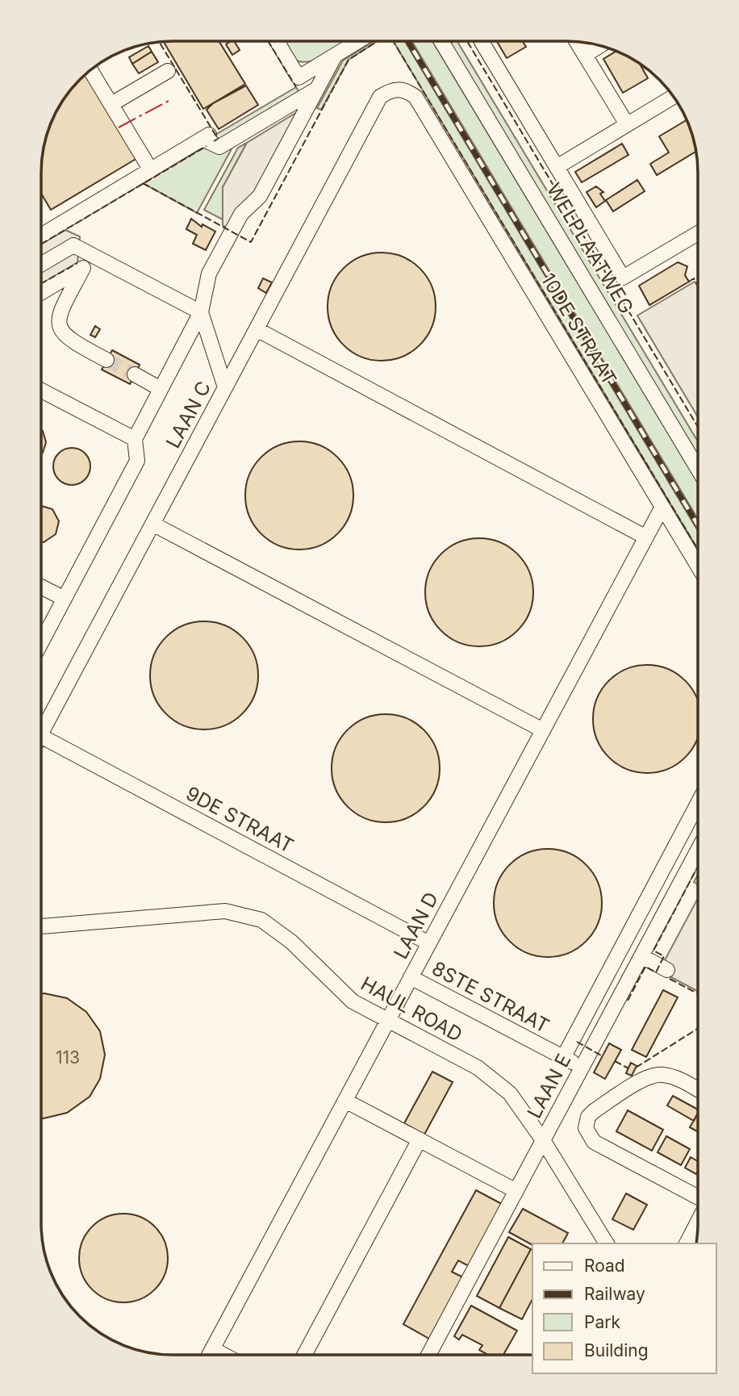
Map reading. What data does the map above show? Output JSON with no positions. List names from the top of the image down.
{
  "streets": {
    "street": [
      "WELPLAATWEG",
      "10DE STRAAT",
      "LAAN C",
      "9DE STRAAT",
      "LAAN D",
      "8STE STRAAT",
      "HAUL ROAD",
      "LAAN E"
    ]
  },
  "crossings": [
    ["10DE STRAAT", "LAAN C"],
    ["10DE STRAAT", "LAAN D"],
    ["9DE STRAAT", "LAAN D"],
    ["LAAN D", "8STE STRAAT"],
    ["LAAN D", "HAUL ROAD"],
    ["8STE STRAAT", "LAAN E"],
    ["HAUL ROAD", "LAAN E"]
  ],
  "house_numbers": ["113"],
  "legend": [
    "Road",
    "Railway",
    "Park",
    "Building"
  ]
}
